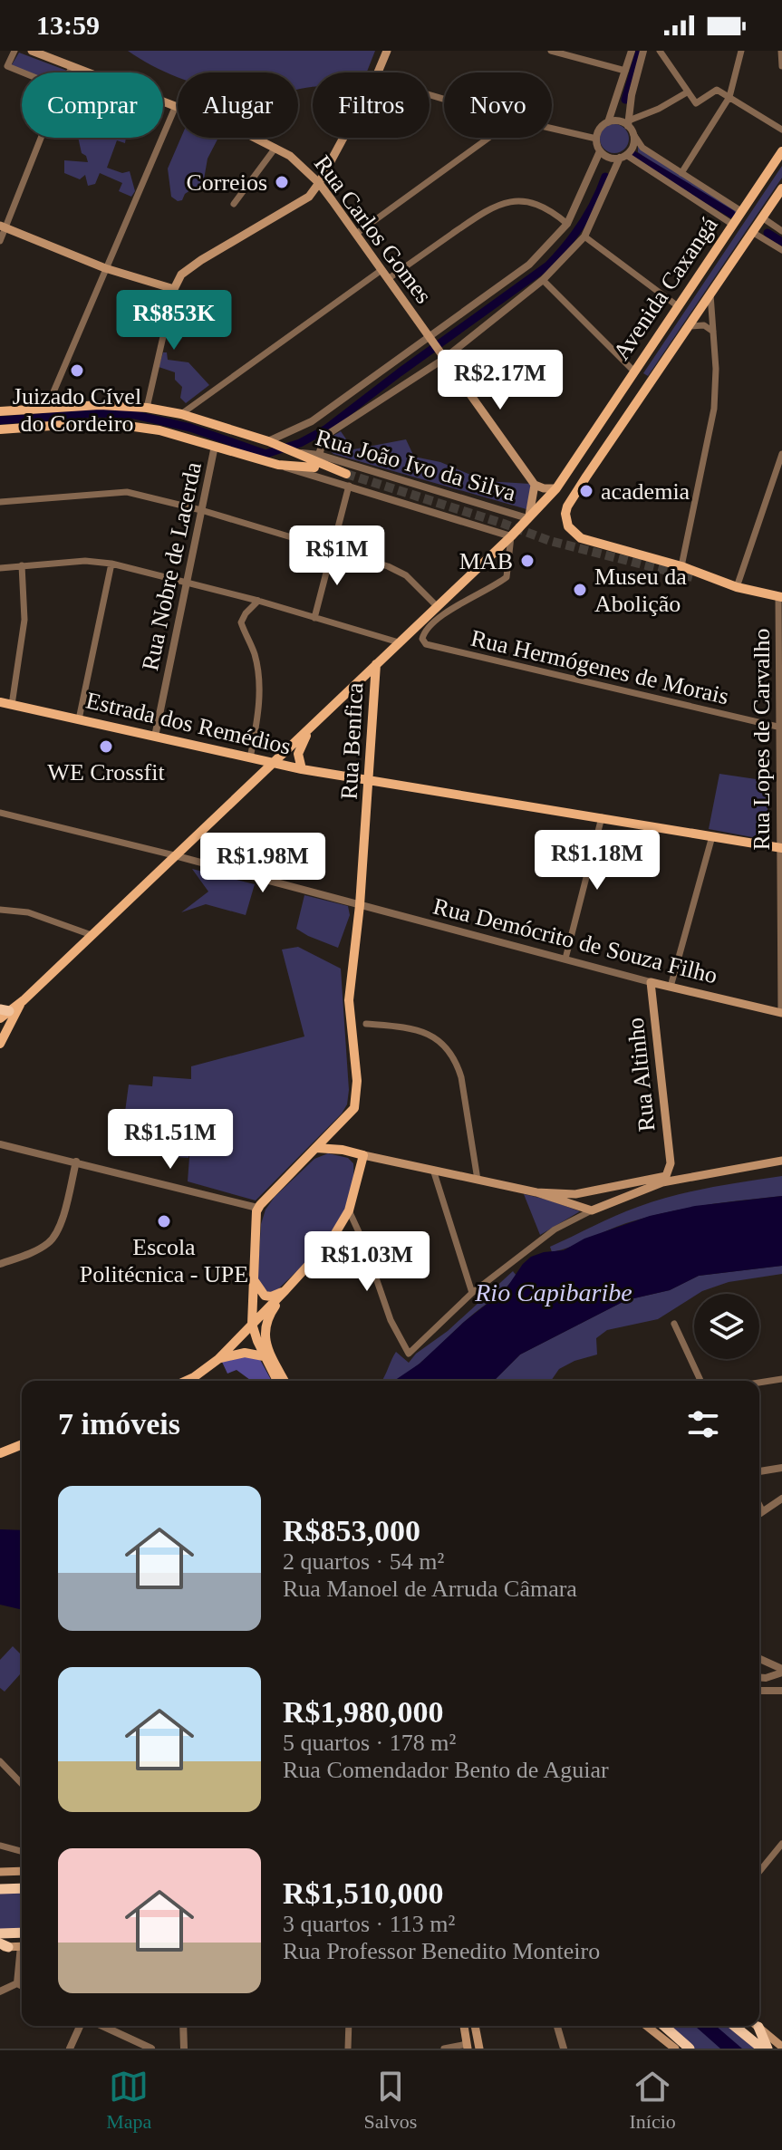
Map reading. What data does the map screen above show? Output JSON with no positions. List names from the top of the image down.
{
  "streets": {
    "main road": [
      "Rua Carlos Gomes",
      "Avenida Caxangá",
      "Rua João Ivo da Silva",
      "Estrada dos Remédios",
      "Rua Benfica",
      "Rua Demócrito de Souza Filho",
      "Rua Altinho"
    ],
    "street": ["Rua Nobre de Lacerda", "Rua Hermógenes de Morais", "Rua Lopes de Carvalho"]
  },
  "crossings": [
    ["Avenida Caxangá", "Rua João Ivo da Silva"],
    ["Avenida Caxangá", "Rua Benfica"],
    ["Rua João Ivo da Silva", "Rua Nobre de Lacerda"],
    ["Rua João Ivo da Silva", "Rua Hermógenes de Morais"],
    ["Rua João Ivo da Silva", "Rua Benfica"],
    ["Rua Nobre de Lacerda", "Estrada dos Remédios"],
    ["Rua Hermógenes de Morais", "Rua Lopes de Carvalho"],
    ["Rua Hermógenes de Morais", "Rua Benfica"],
    ["Estrada dos Remédios", "Rua Lopes de Carvalho"],
    ["Estrada dos Remédios", "Rua Benfica"],
    ["Rua Lopes de Carvalho", "Rua Demócrito de Souza Filho"],
    ["Rua Benfica", "Rua Demócrito de Souza Filho"],
    ["Rua Demócrito de Souza Filho", "Rua Altinho"]
  ],
  "water": ["Rio Capibaribe"],
  "places": [
    "Correios",
    "Juizado Cível do Cordeiro",
    "academia",
    "MAB",
    "Museu da Abolição",
    "WE Crossfit",
    "Escola Politécnica - UPE"
  ],
  "page": {
    "status": "13:59",
    "chip": [
      "Comprar",
      "Alugar",
      "Filtros",
      "Novo"
    ],
    "price": [
      "R$853K",
      "R$2.17M",
      "R$1M",
      "R$1.18M",
      "R$1.98M",
      "R$1.51M",
      "R$1.03M"
    ],
    "heading": "7 imóveis",
    "list": [
      {
        "name": "R$853,000",
        "note": "2 quartos · 54 m² · Rua Manoel de Arruda Câmara"
      },
      {
        "name": "R$1,980,000",
        "note": "5 quartos · 178 m² · Rua Comendador Bento de Aguiar"
      },
      {
        "name": "R$1,510,000",
        "note": "3 quartos · 113 m² · Rua Professor Benedito Monteiro"
      }
    ],
    "tabs": ["Mapa", "Salvos", "Início"]
  }
}
